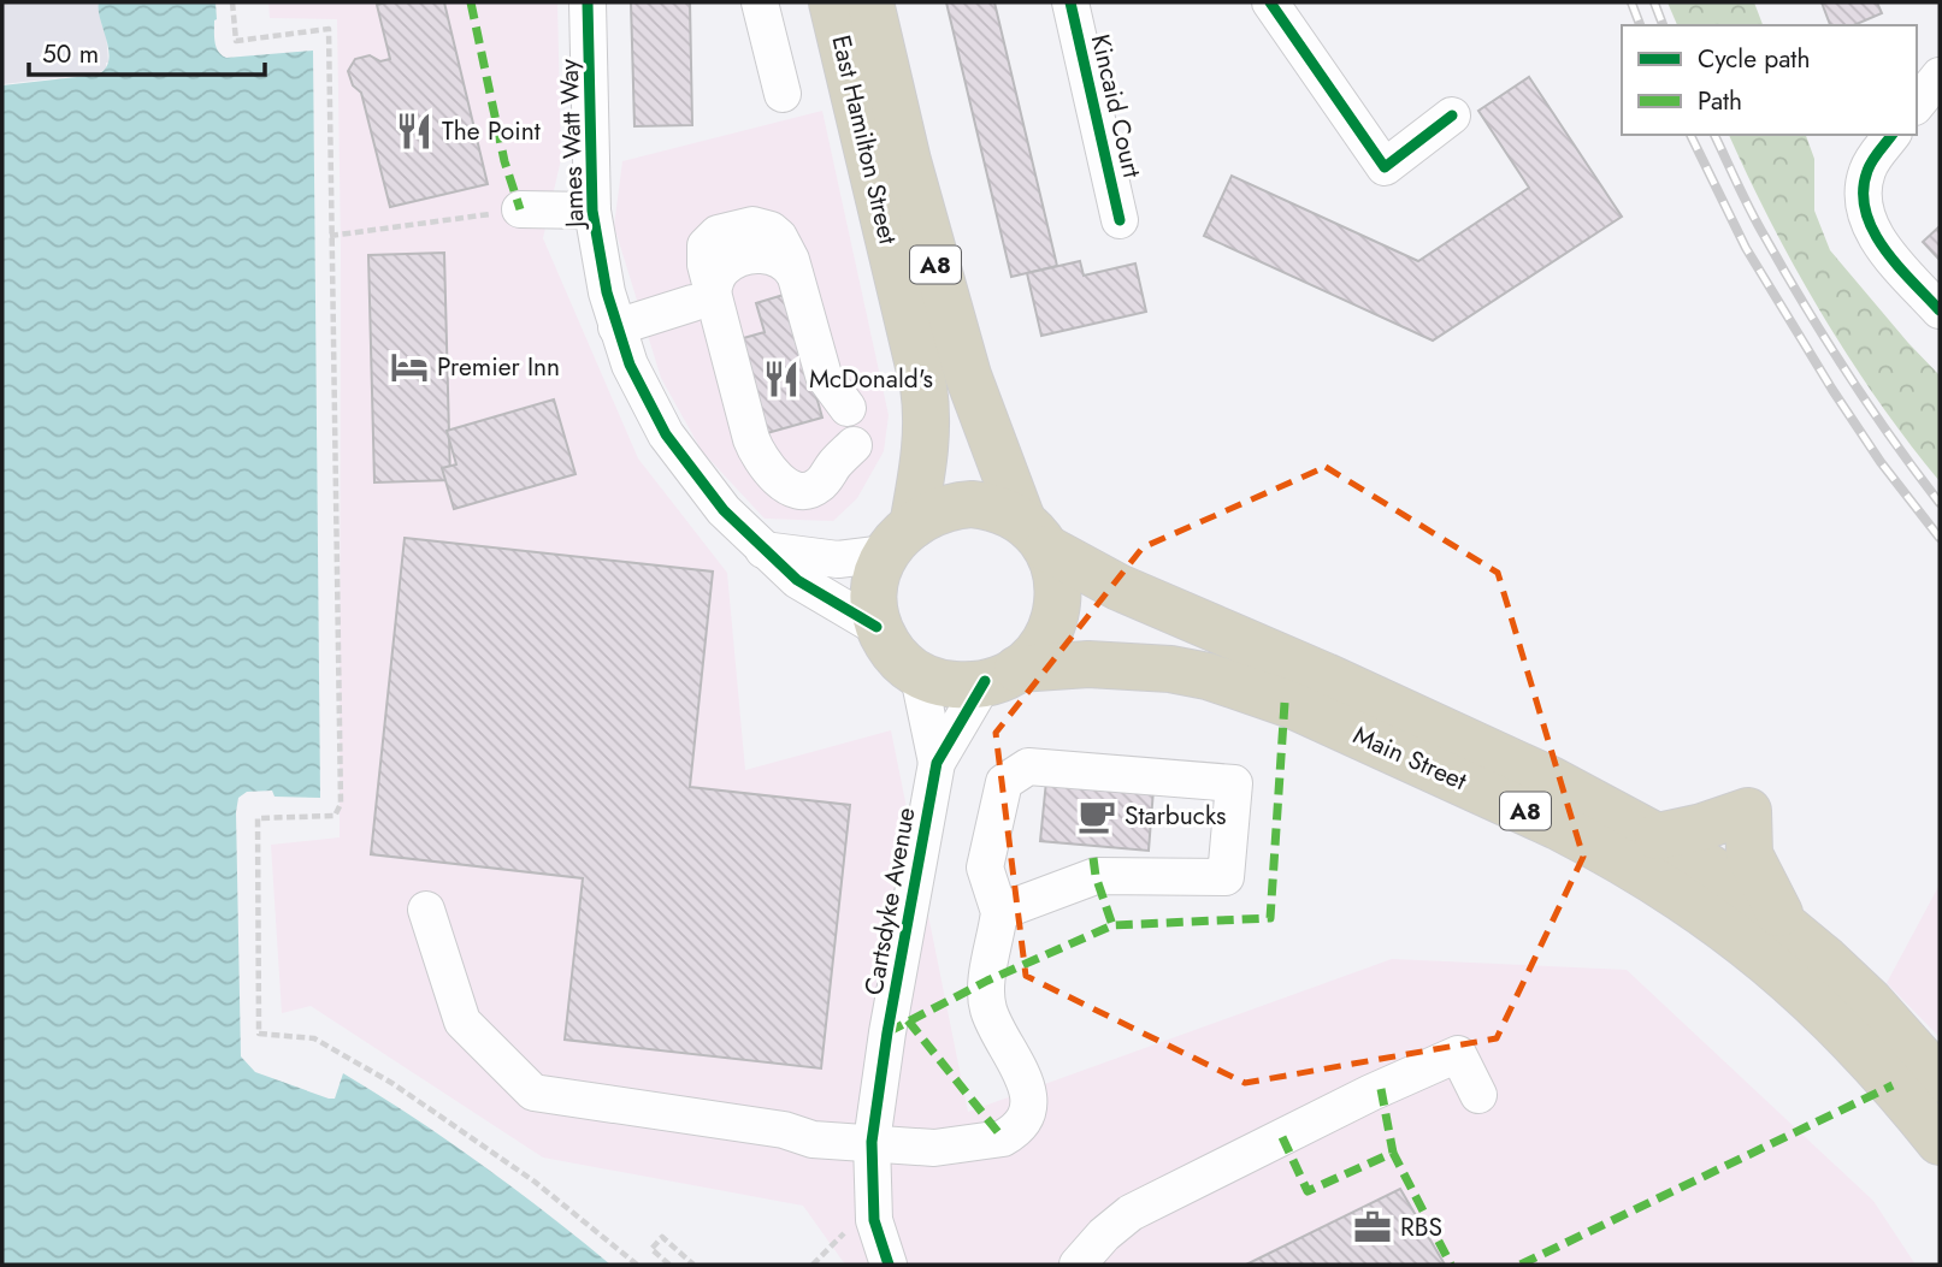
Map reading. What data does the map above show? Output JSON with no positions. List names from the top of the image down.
{
  "streets": {
    "highway": ["East Hamilton Street", "A8", "Main Street"],
    "street": ["Kincaid Court", "James Watt Way", "Cartsdyke Avenue"]
  },
  "crossings": [
    ["East Hamilton Street", "James Watt Way"],
    ["East Hamilton Street", "A8"],
    ["East Hamilton Street", "Main Street"],
    ["East Hamilton Street", "Cartsdyke Avenue"],
    ["James Watt Way", "A8"],
    ["James Watt Way", "Main Street"],
    ["James Watt Way", "Cartsdyke Avenue"],
    ["A8", "Main Street"],
    ["A8", "Cartsdyke Avenue"],
    ["Main Street", "Cartsdyke Avenue"]
  ],
  "places": {
    "restaurant": ["The Point", "McDonald's"],
    "hotel": ["Premier Inn"],
    "cafe": ["Starbucks"],
    "office": ["RBS"]
  },
  "legend": ["Cycle path", "Path"],
  "scale_bar": "50 m"
}
